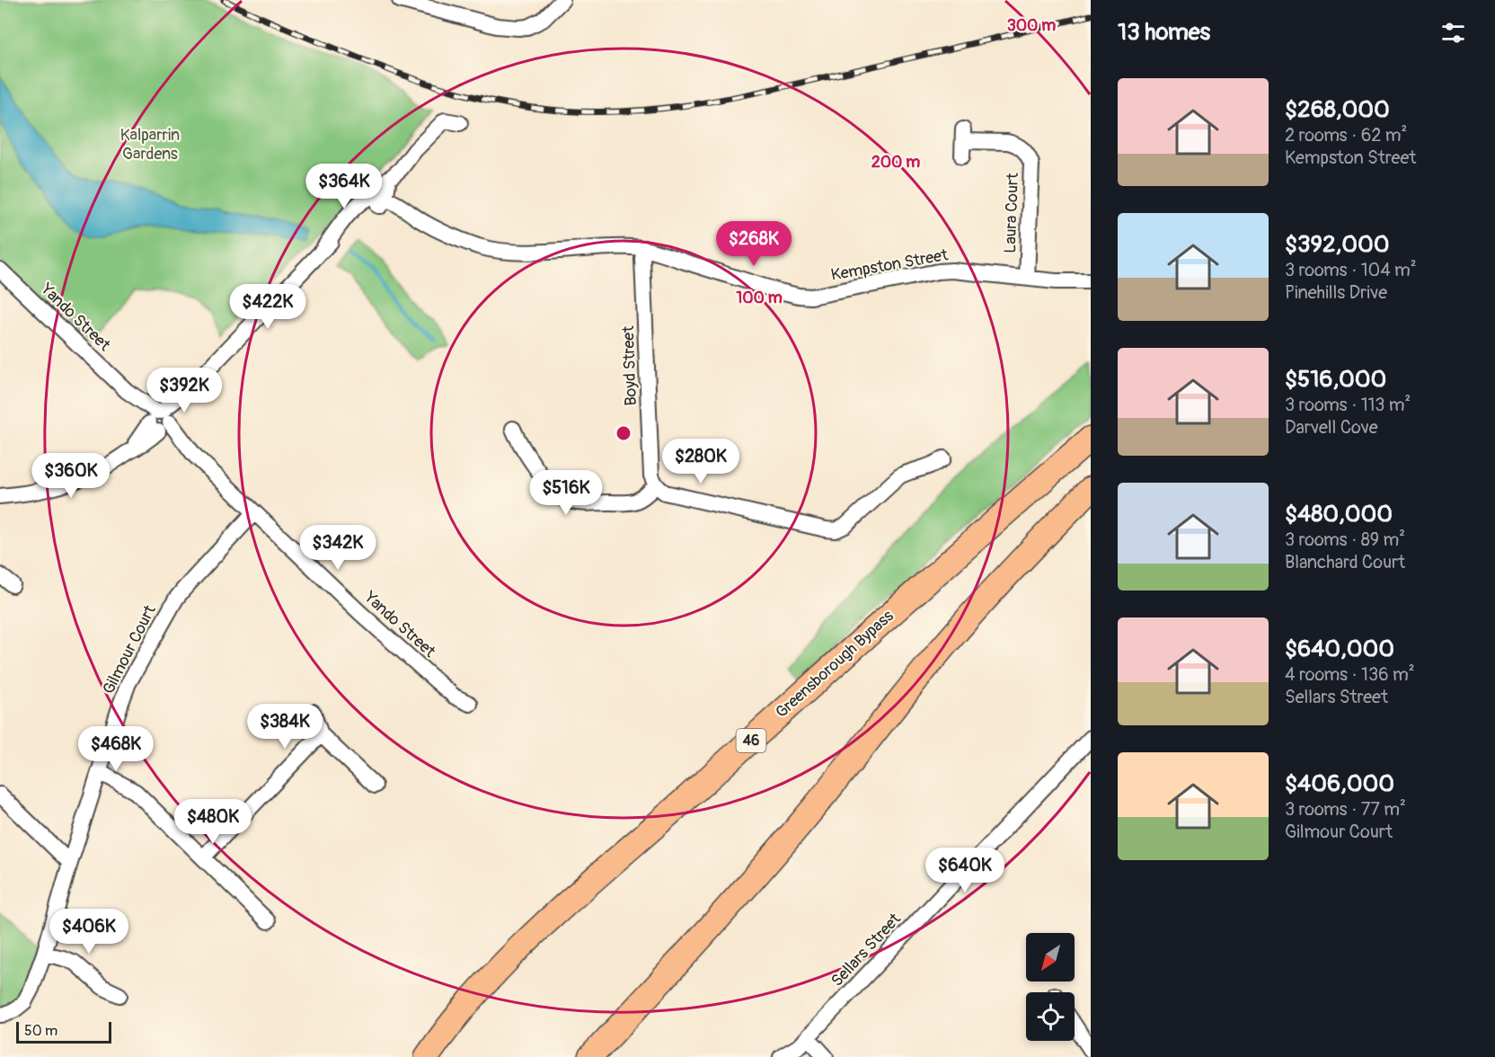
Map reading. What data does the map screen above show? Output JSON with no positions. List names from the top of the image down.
{
  "streets": {
    "highway": ["Greensborough Bypass", "46"],
    "street": [
      "Laura Court",
      "Kempston Street",
      "Yando Street",
      "Boyd Street",
      "Gilmour Court",
      "Sellars Street"
    ]
  },
  "crossings": [
    ["Laura Court", "Kempston Street"],
    ["Kempston Street", "Boyd Street"],
    ["Yando Street", "Gilmour Court"]
  ],
  "parks": ["Kalparrin Gardens"],
  "scale_bar": "50 m",
  "north": "bottom left",
  "page": {
    "heading": "13 homes",
    "list": [
      {
        "name": "$268,000",
        "note": "2 rooms · 62 m² · Kempston Street"
      },
      {
        "name": "$392,000",
        "note": "3 rooms · 104 m² · Pinehills Drive"
      },
      {
        "name": "$516,000",
        "note": "3 rooms · 113 m² · Darvell Cove"
      },
      {
        "name": "$480,000",
        "note": "3 rooms · 89 m² · Blanchard Court"
      },
      {
        "name": "$640,000",
        "note": "4 rooms · 136 m² · Sellars Street"
      },
      {
        "name": "$406,000",
        "note": "3 rooms · 77 m² · Gilmour Court"
      }
    ],
    "price": [
      "$364K",
      "$268K",
      "$422K",
      "$392K",
      "$280K",
      "$360K",
      "$516K",
      "$342K",
      "$384K",
      "$468K",
      "$480K",
      "$640K",
      "$406K"
    ],
    "scale": "50 m"
  },
  "rings": ["300 m", "200 m", "100 m"]
}
